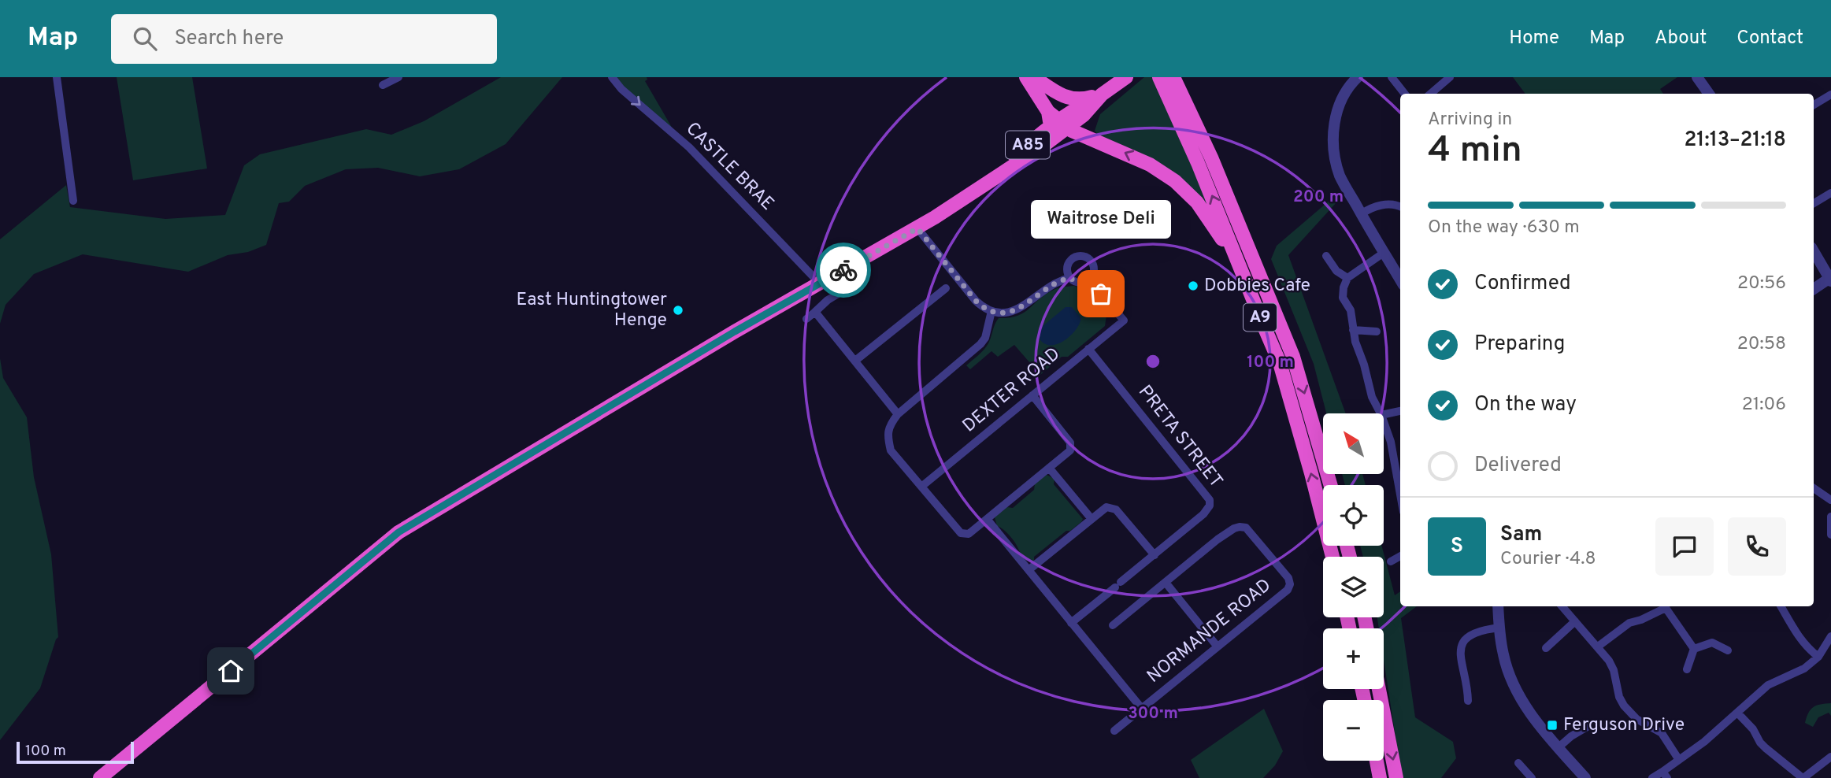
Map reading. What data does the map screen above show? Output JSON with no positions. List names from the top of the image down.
{
  "streets": {
    "highway": ["A85", "A9"],
    "street": [
      "CASTLE BRAE",
      "DEXTER ROAD",
      "PRETA STREET",
      "NORMANDE ROAD"
    ]
  },
  "crossings": [
    ["A85", "CASTLE BRAE"],
    ["A85", "A9"],
    ["DEXTER ROAD", "PRETA STREET"]
  ],
  "one_way": ["CASTLE BRAE"],
  "places": {
    "other": ["Dobbies Cafe", "Waitrose Deli", "East Huntingtower Henge"],
    "transit": ["Ferguson Drive"]
  },
  "scale_bar": "100 m",
  "north": "top left",
  "page": {
    "header": "Map",
    "search": "Search here",
    "nav": [
      "Home",
      "Map",
      "About",
      "Contact"
    ],
    "heading": ["4 min", "Arriving in", "21:13–21:18"],
    "panel": ["Sam", "Courier · 4.8"],
    "bar": "On the way · 630 m",
    "bubble": "Waitrose Deli",
    "list": [
      ["Confirmed", "20:56"],
      ["Preparing", "20:58"],
      ["On the way", "21:06"],
      "Delivered"
    ],
    "map_buttons": ["+", "−"],
    "round": "S",
    "scale": "100 m"
  },
  "rings": ["200 m", "100 m", "300 m"]
}
